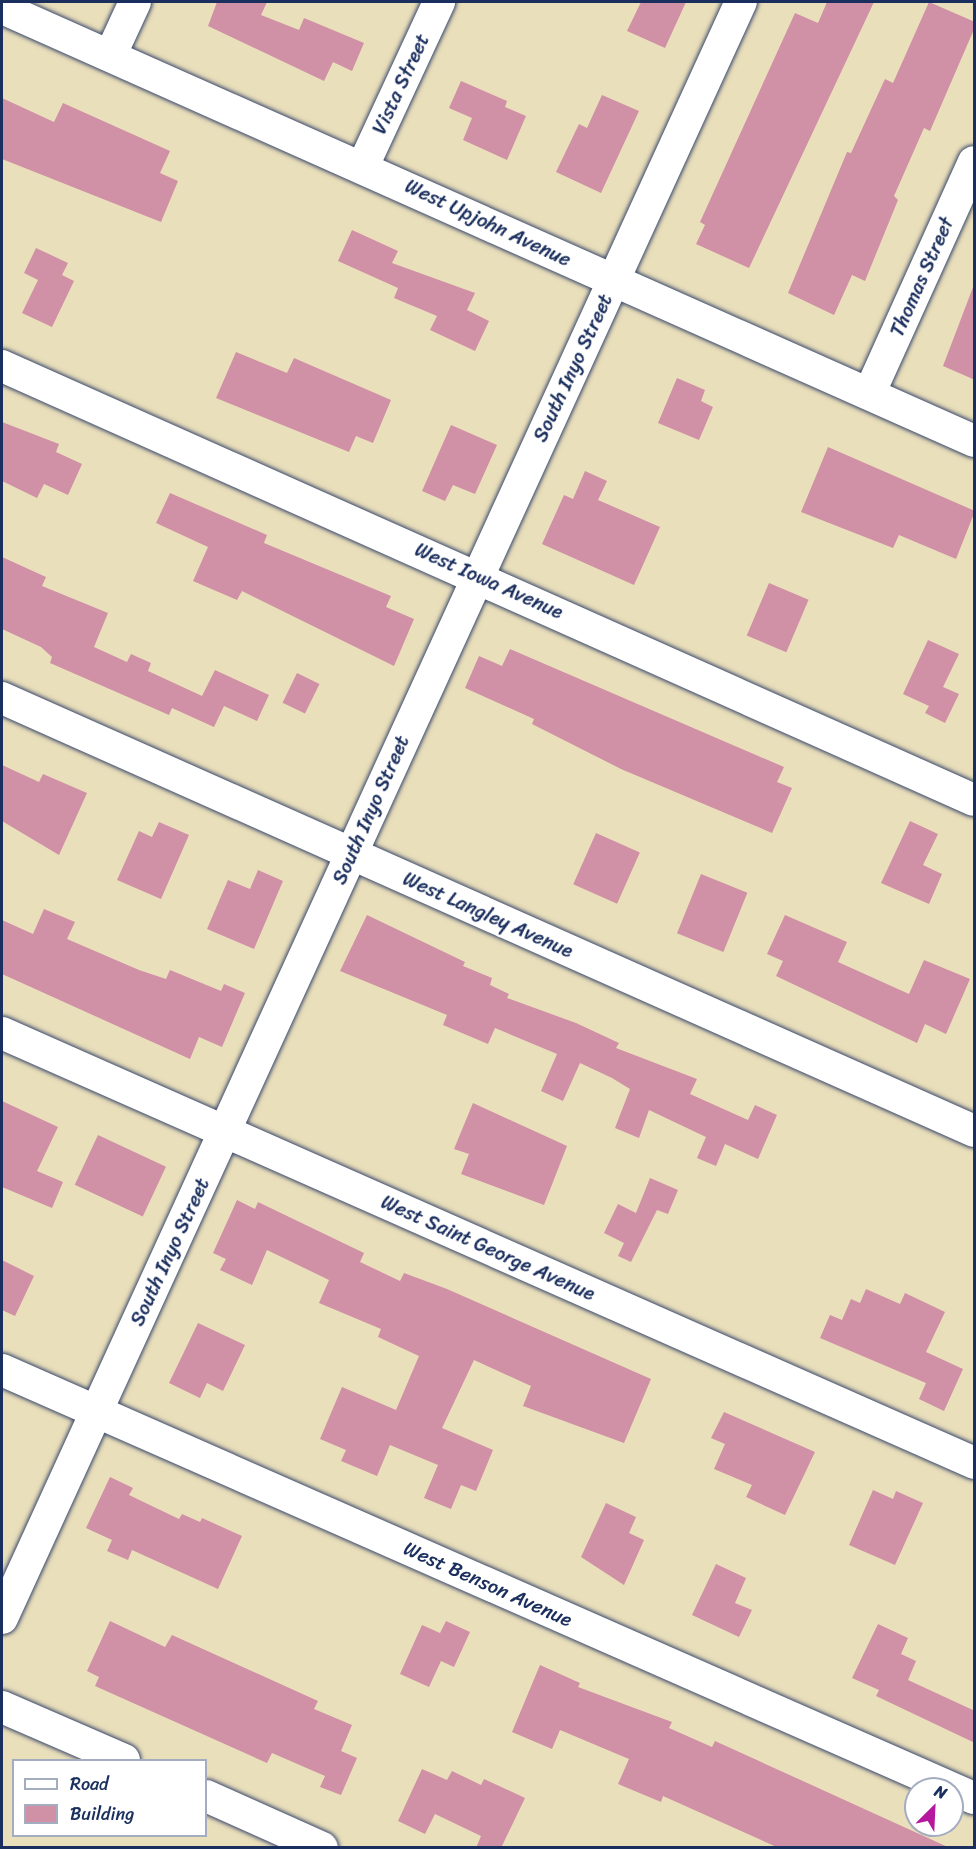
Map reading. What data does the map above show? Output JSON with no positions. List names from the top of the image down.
{
  "streets": {
    "street": [
      "Vista Street",
      "West Upjohn Avenue",
      "Thomas Street",
      "South Inyo Street",
      "West Iowa Avenue",
      "West Langley Avenue",
      "West Saint George Avenue",
      "West Benson Avenue"
    ]
  },
  "crossings": [
    ["Vista Street", "West Upjohn Avenue"],
    ["West Upjohn Avenue", "Thomas Street"],
    ["West Upjohn Avenue", "South Inyo Street"],
    ["South Inyo Street", "West Iowa Avenue"],
    ["South Inyo Street", "West Langley Avenue"],
    ["South Inyo Street", "West Saint George Avenue"],
    ["South Inyo Street", "West Benson Avenue"]
  ],
  "legend": ["Road", "Building"],
  "north": "top right"
}
